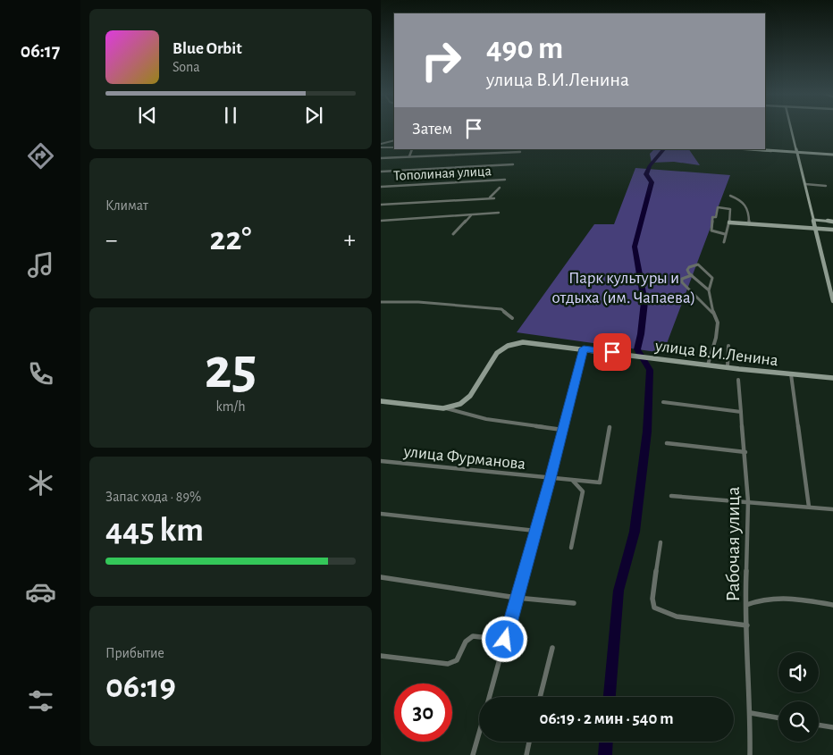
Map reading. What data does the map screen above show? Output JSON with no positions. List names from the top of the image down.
{
  "streets": {
    "street": [
      "Тополиная улица",
      "улица В.И.Ленина",
      "улица Фурманова",
      "Рабочая улица"
    ]
  },
  "parks": ["Парк культуры и отдыха (им. Чапаева)"],
  "page": {
    "tabs": "06:17",
    "turn": ["490 m", "улица В.И.Ленина"],
    "song": ["Blue Orbit", "Sona"],
    "then": "Затем",
    "tile": [
      "Климат",
      ["25", "km/h"],
      ["Запас хода · 89%", "445 km"],
      ["Прибытие", "06:19"]
    ],
    "heat": ["−", "22°", "+"],
    "limit": "30",
    "trip": "06:19 · 2 мин · 540 m"
  }
}
